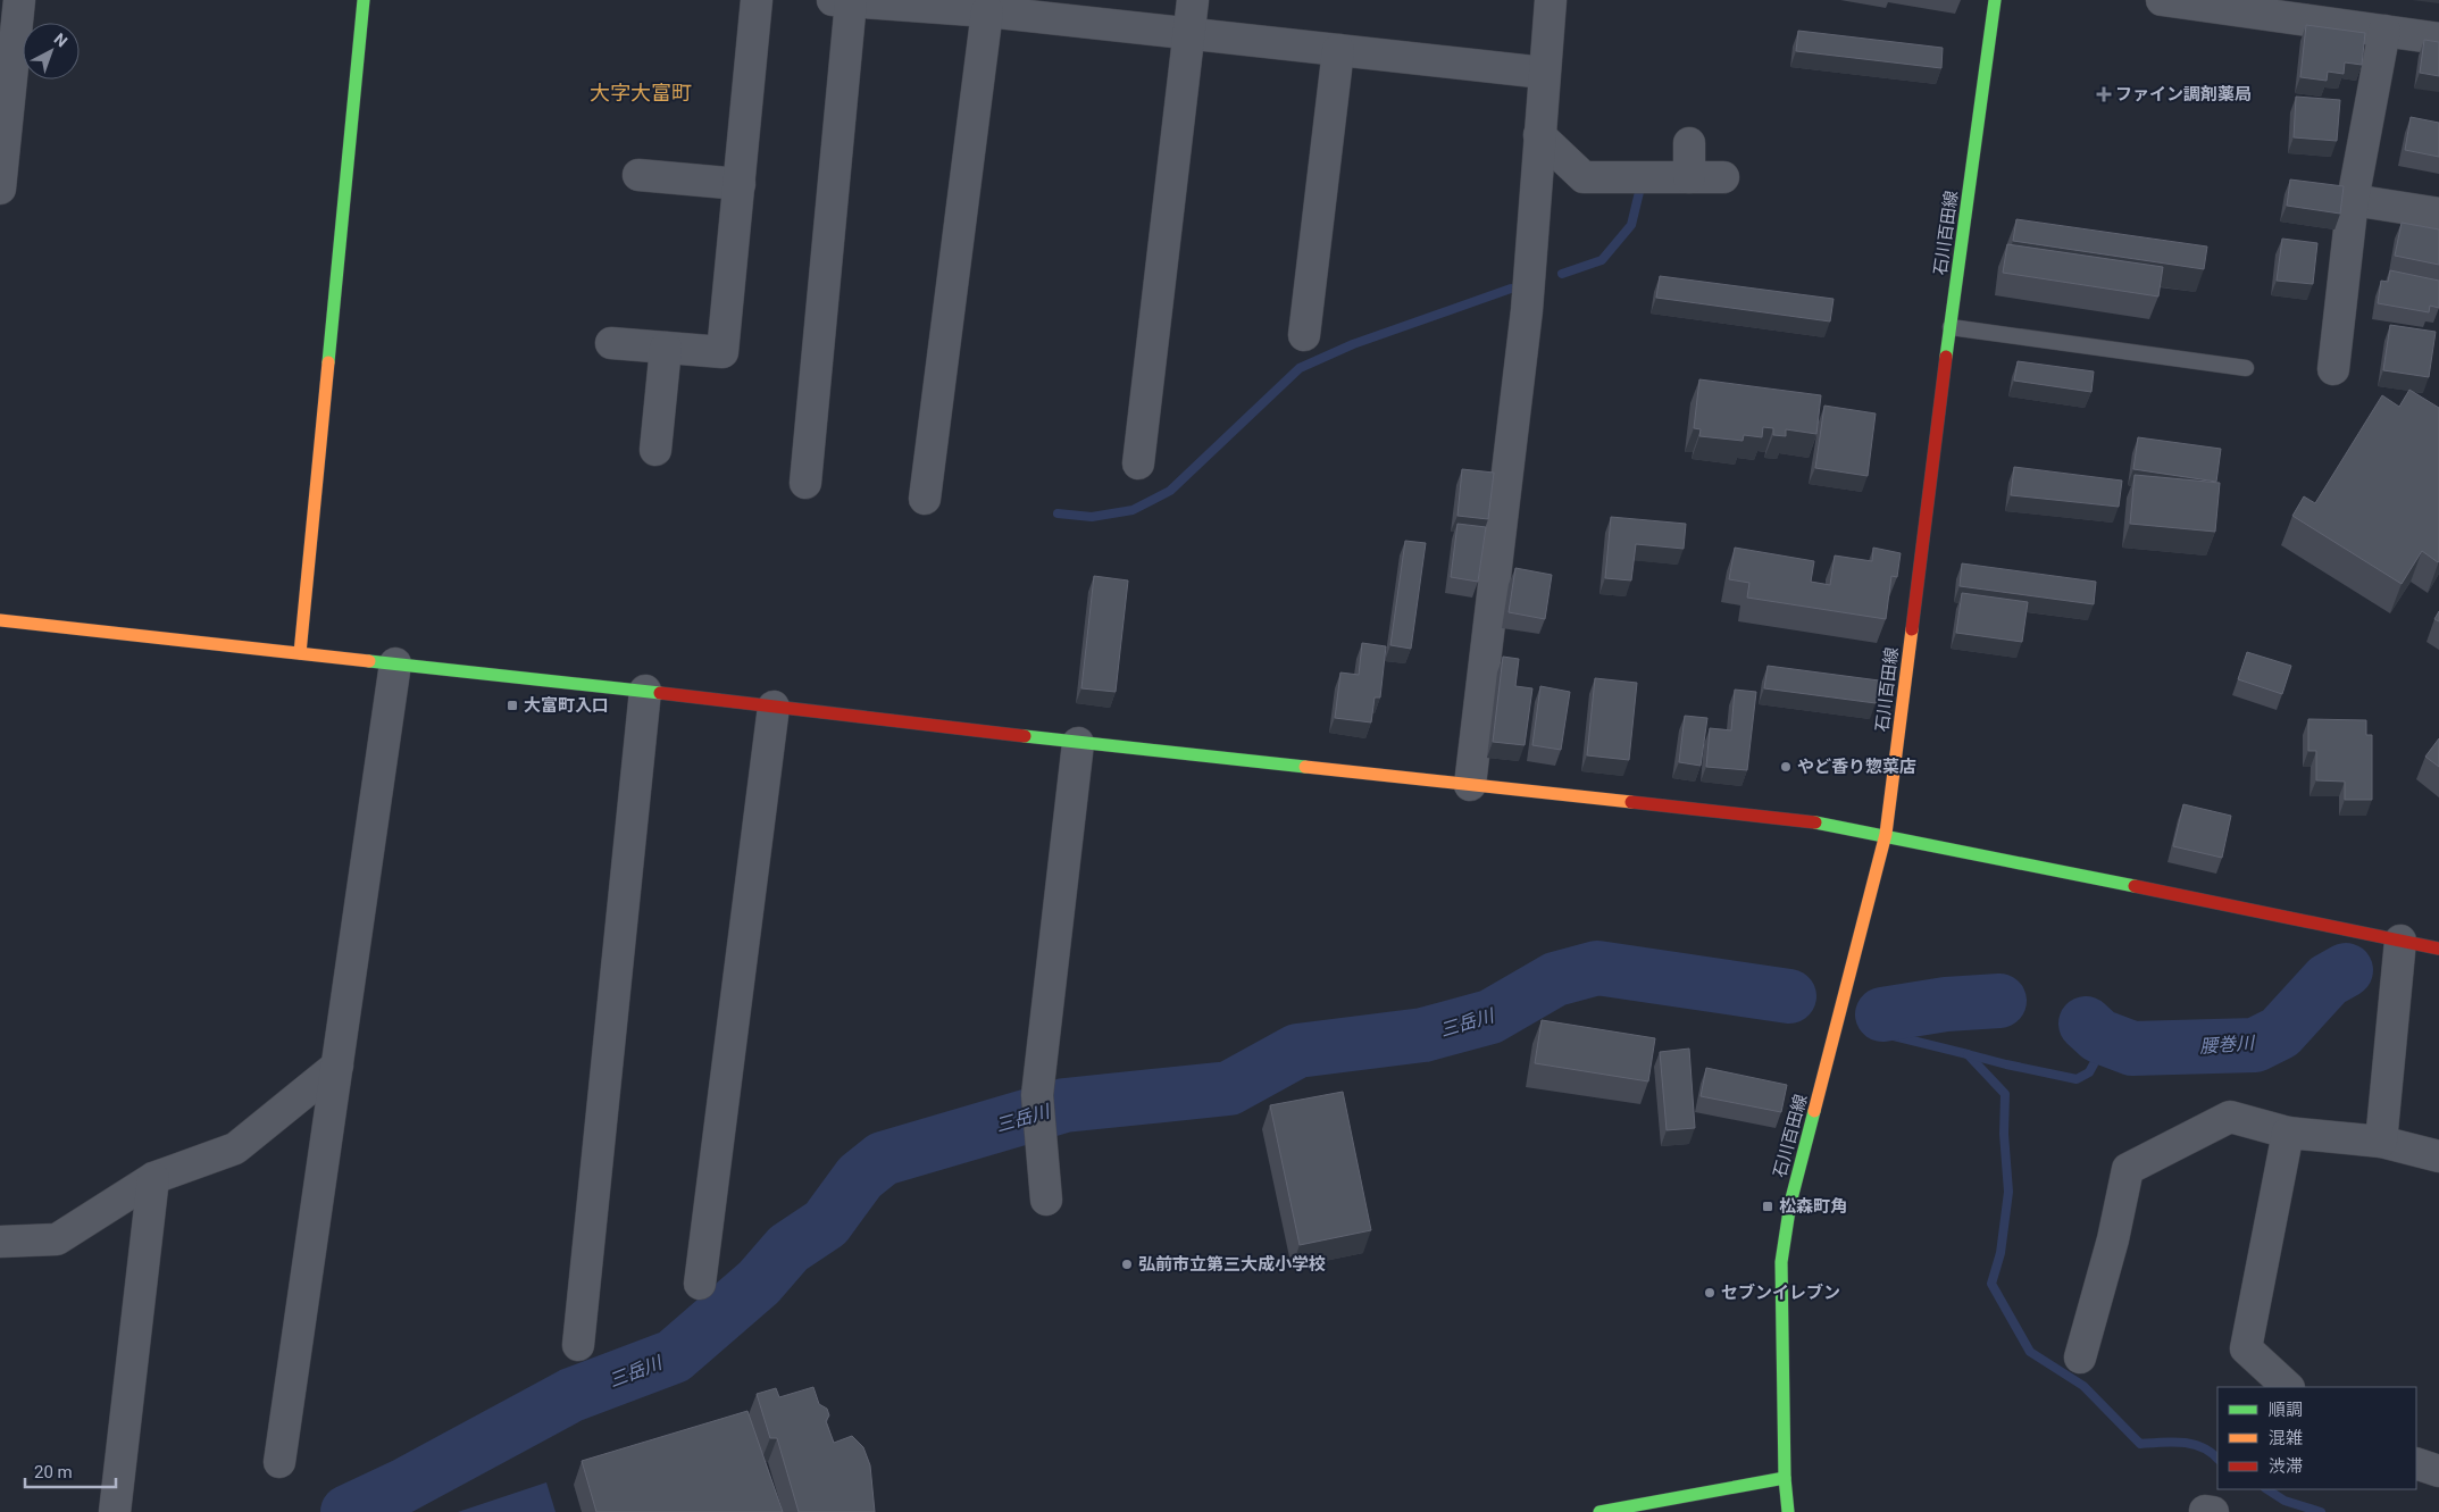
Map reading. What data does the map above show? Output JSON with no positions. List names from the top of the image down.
{
  "streets": {
    "street": ["石川百田線"]
  },
  "districts": ["大字大富町"],
  "water": ["三岳川", "腰巻川"],
  "places": {
    "health": ["ファイン調剤薬局"],
    "transit": ["大富町入口", "松森町角"],
    "other": ["やど香り惣菜店", "弘前市立第三大成小学校", "セブンイレブン"]
  },
  "legend": ["順調", "混雑", "渋滞"],
  "scale_bar": "20 m",
  "north": "top right"
}
